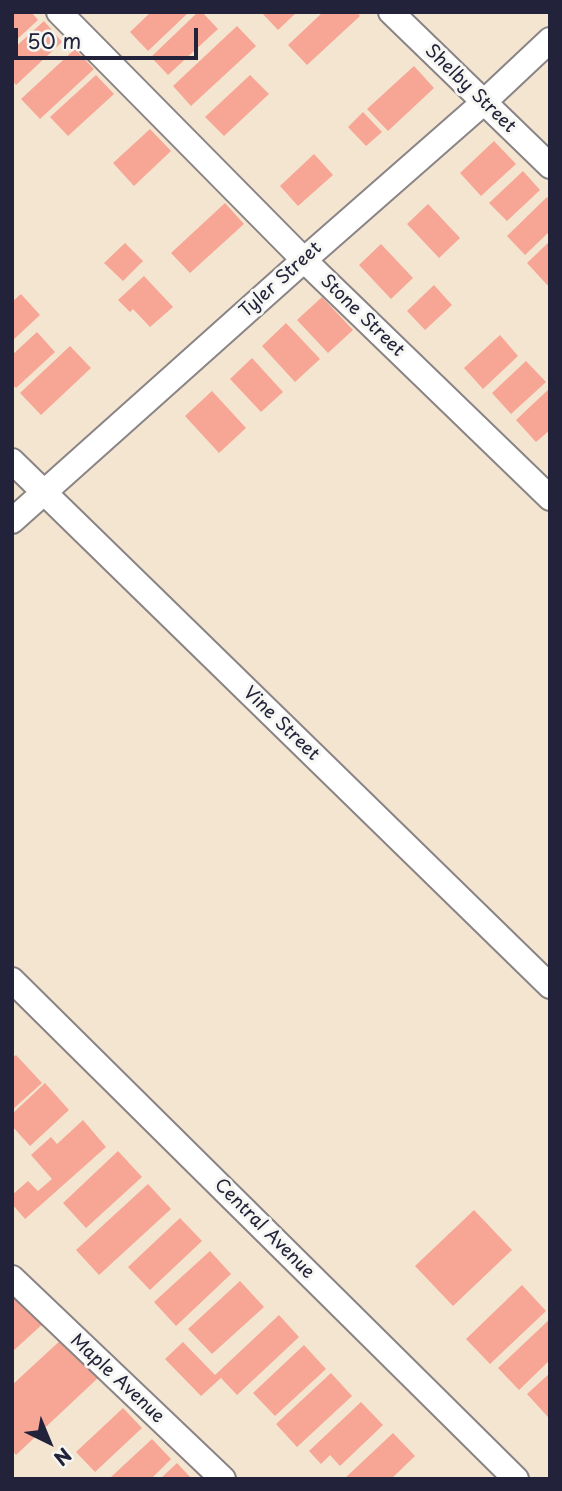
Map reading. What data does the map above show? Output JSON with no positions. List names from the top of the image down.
{
  "streets": {
    "street": [
      "Shelby Street",
      "Tyler Street",
      "Stone Street",
      "Vine Street",
      "Central Avenue",
      "Maple Avenue"
    ]
  },
  "crossings": [
    ["Shelby Street", "Tyler Street"],
    ["Tyler Street", "Stone Street"],
    ["Tyler Street", "Vine Street"]
  ],
  "scale_bar": "50 m",
  "north": "bottom right"
}
